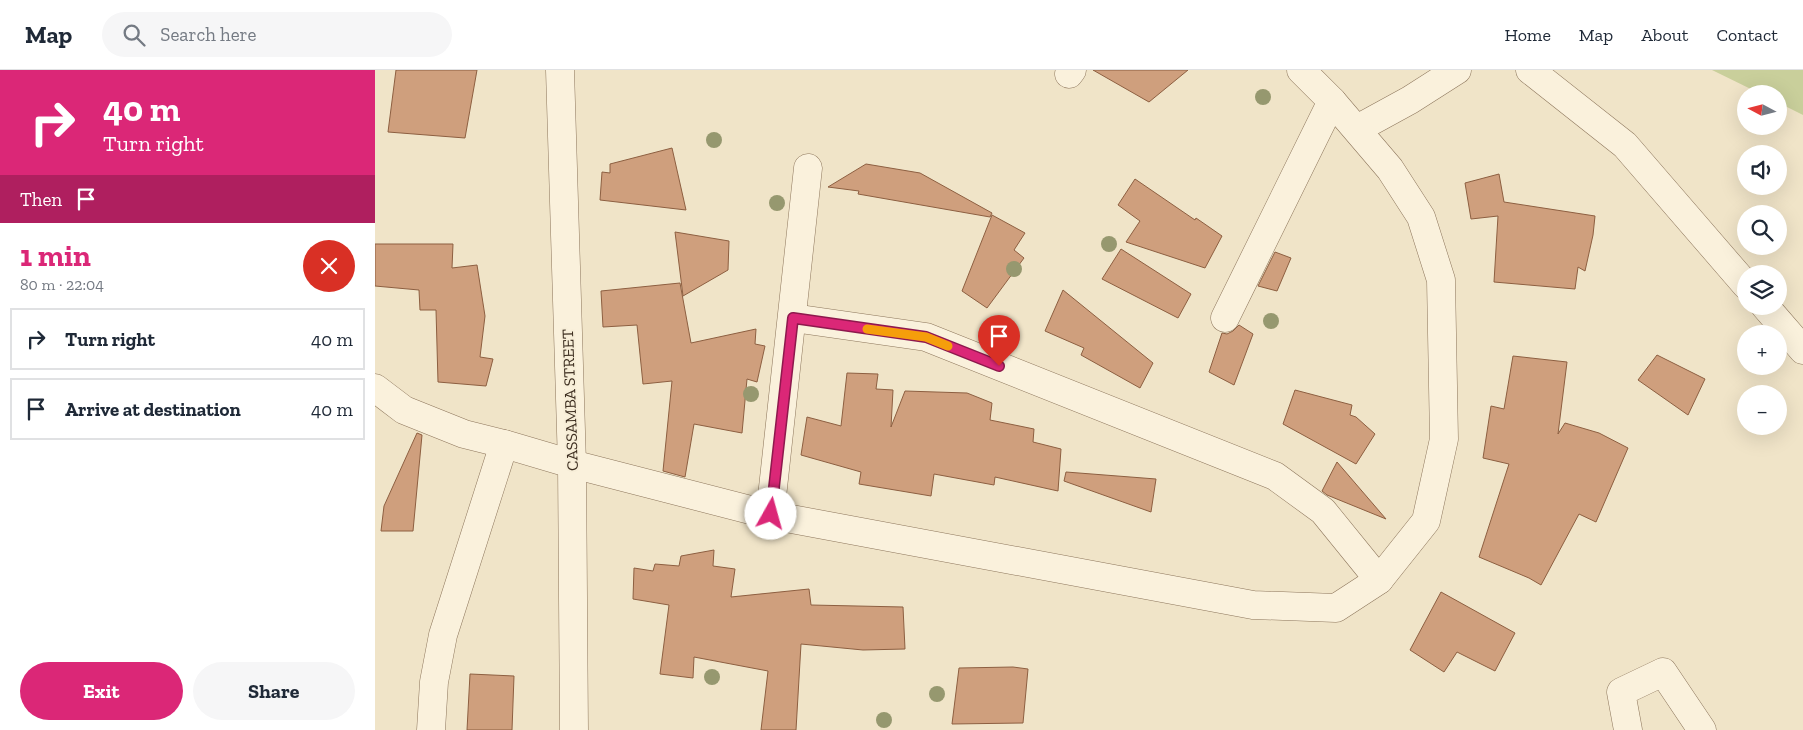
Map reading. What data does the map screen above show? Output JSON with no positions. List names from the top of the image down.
{
  "streets": {
    "street": ["CASSAMBA STREET"]
  },
  "north": "left",
  "page": {
    "header": "Map",
    "search": "Search here",
    "nav": [
      "Home",
      "Map",
      "About",
      "Contact"
    ],
    "turn": ["40 m", "Turn right"],
    "map_buttons": ["+", "−"],
    "then": "Then",
    "heading": ["1 min", "80 m · 22:04"],
    "list": [
      {
        "name": "Turn right",
        "value": "40 m"
      },
      {
        "name": "Arrive at destination",
        "value": "40 m"
      }
    ],
    "buttons": ["Exit", "Share"]
  }
}
